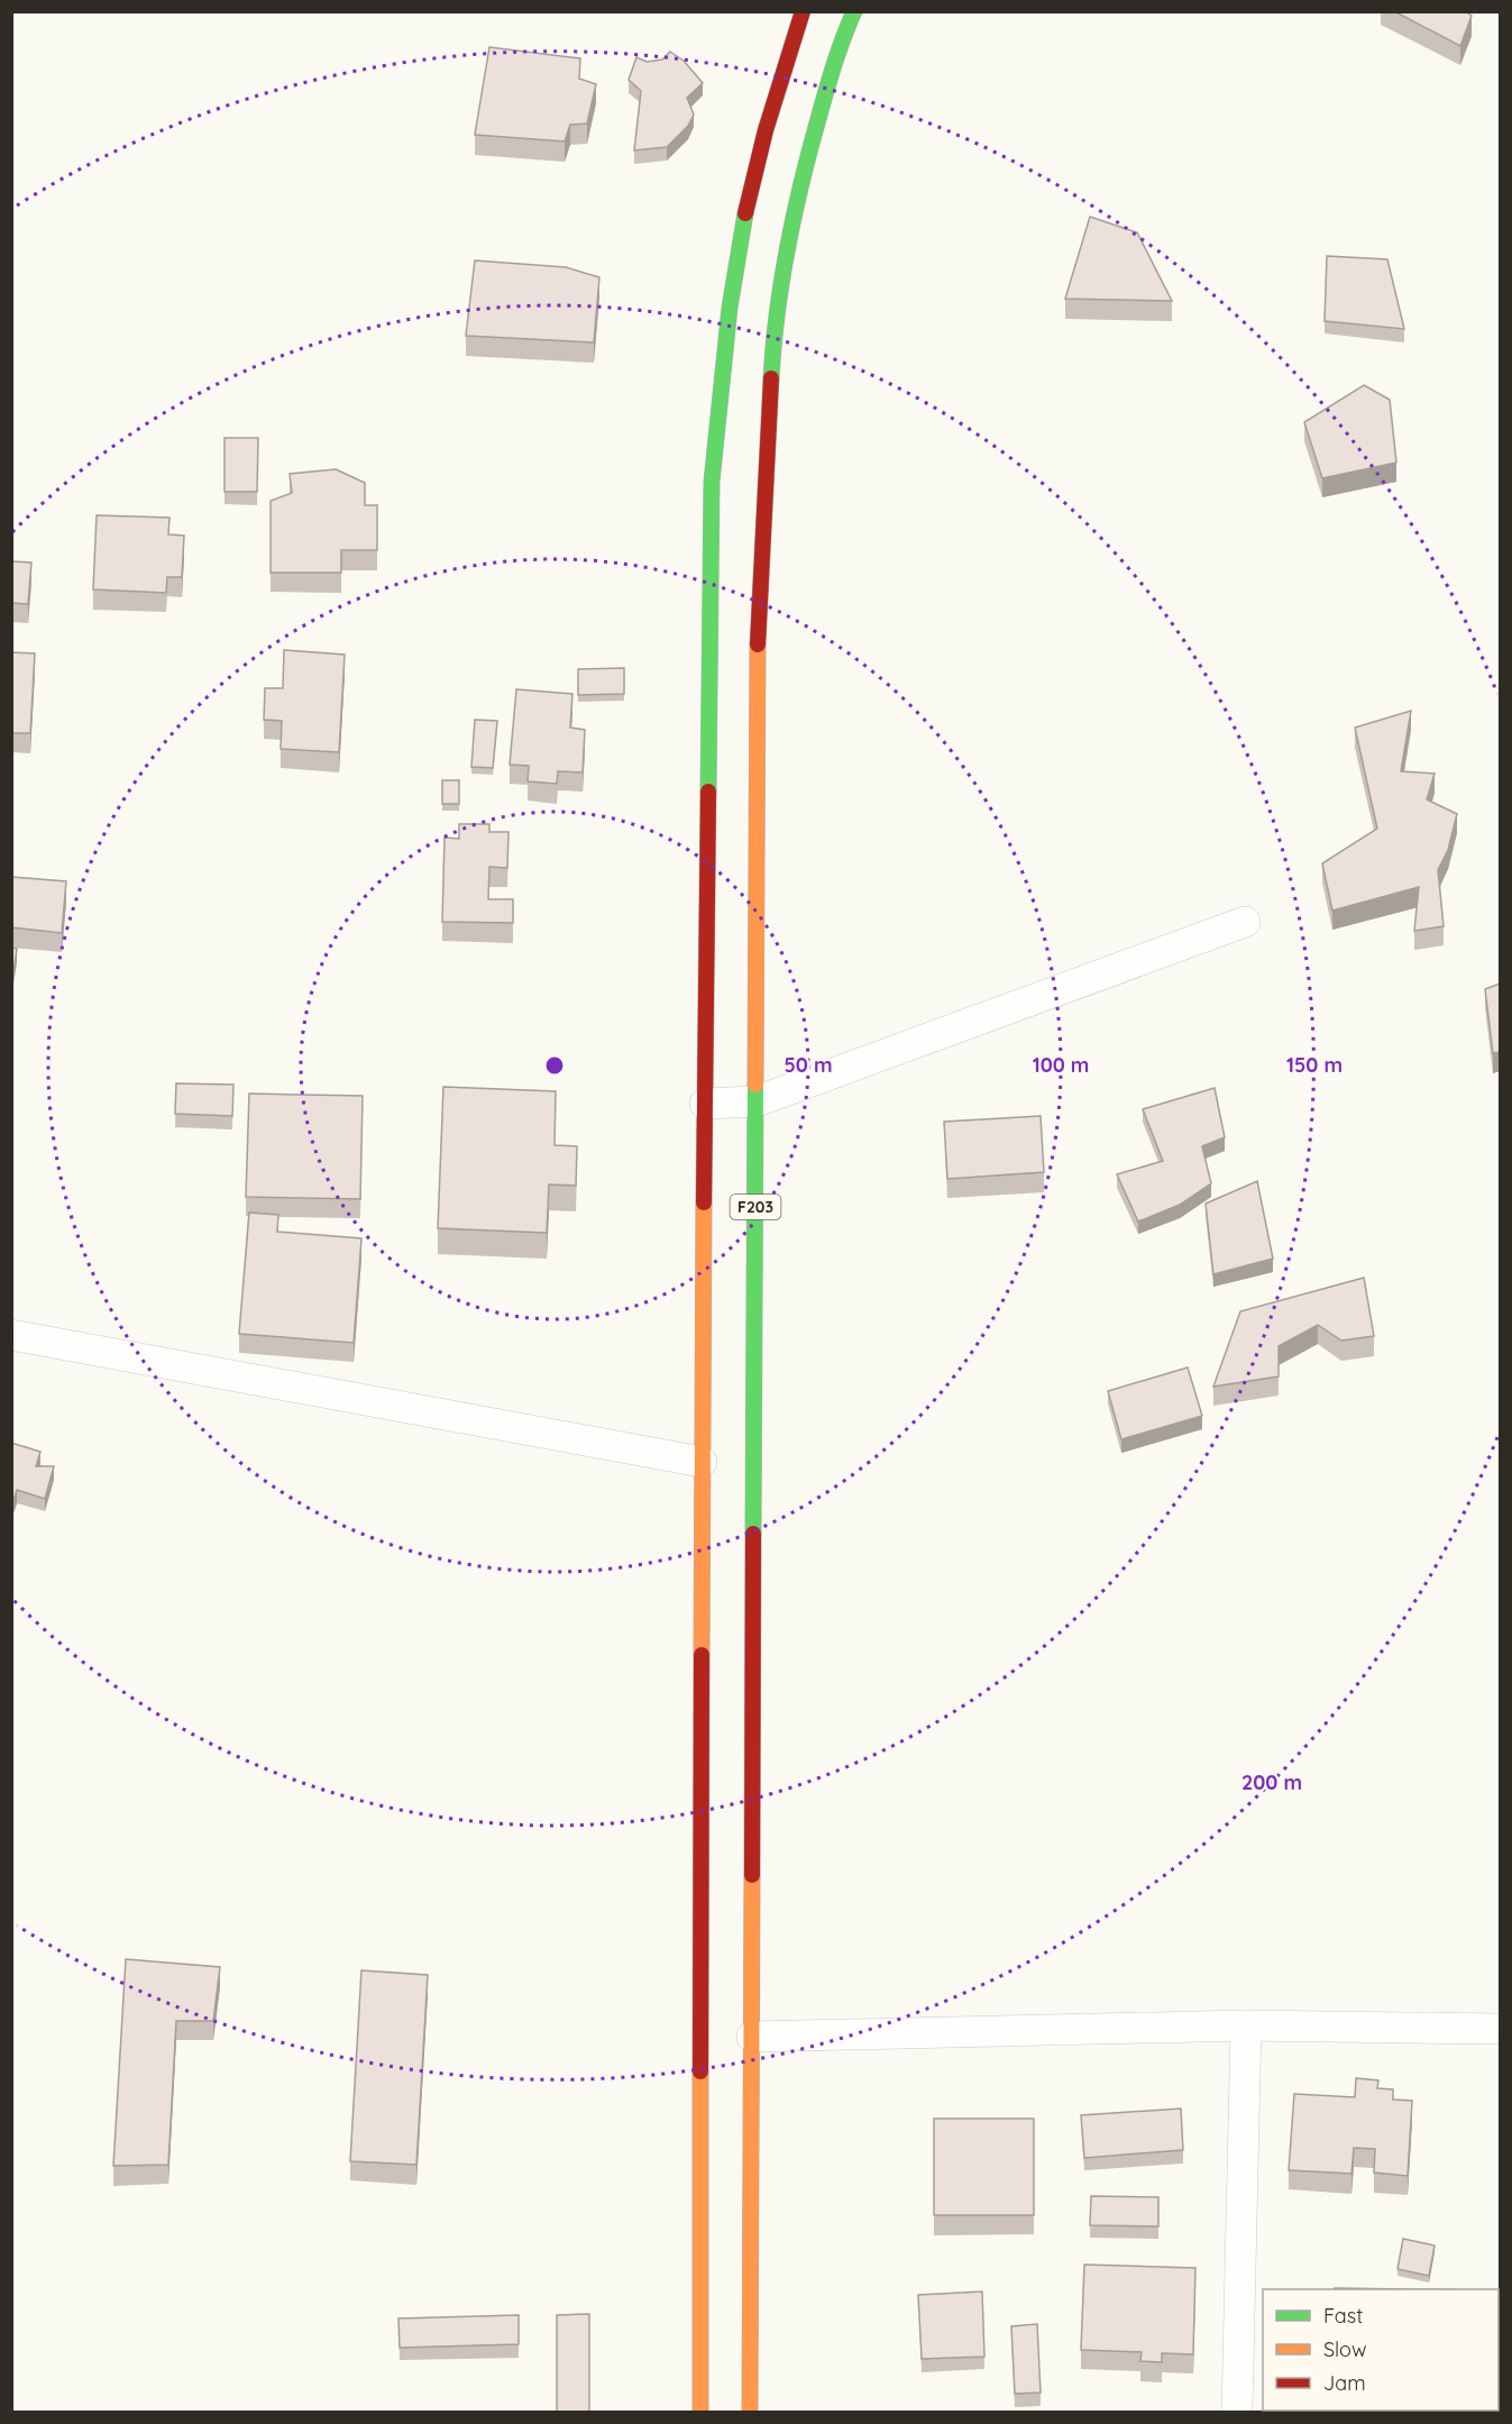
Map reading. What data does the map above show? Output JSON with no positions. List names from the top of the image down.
{
  "streets": {
    "main road": ["F203"]
  },
  "legend": ["Fast", "Slow", "Jam"],
  "rings": [
    "50 m",
    "100 m",
    "150 m",
    "200 m"
  ]
}
